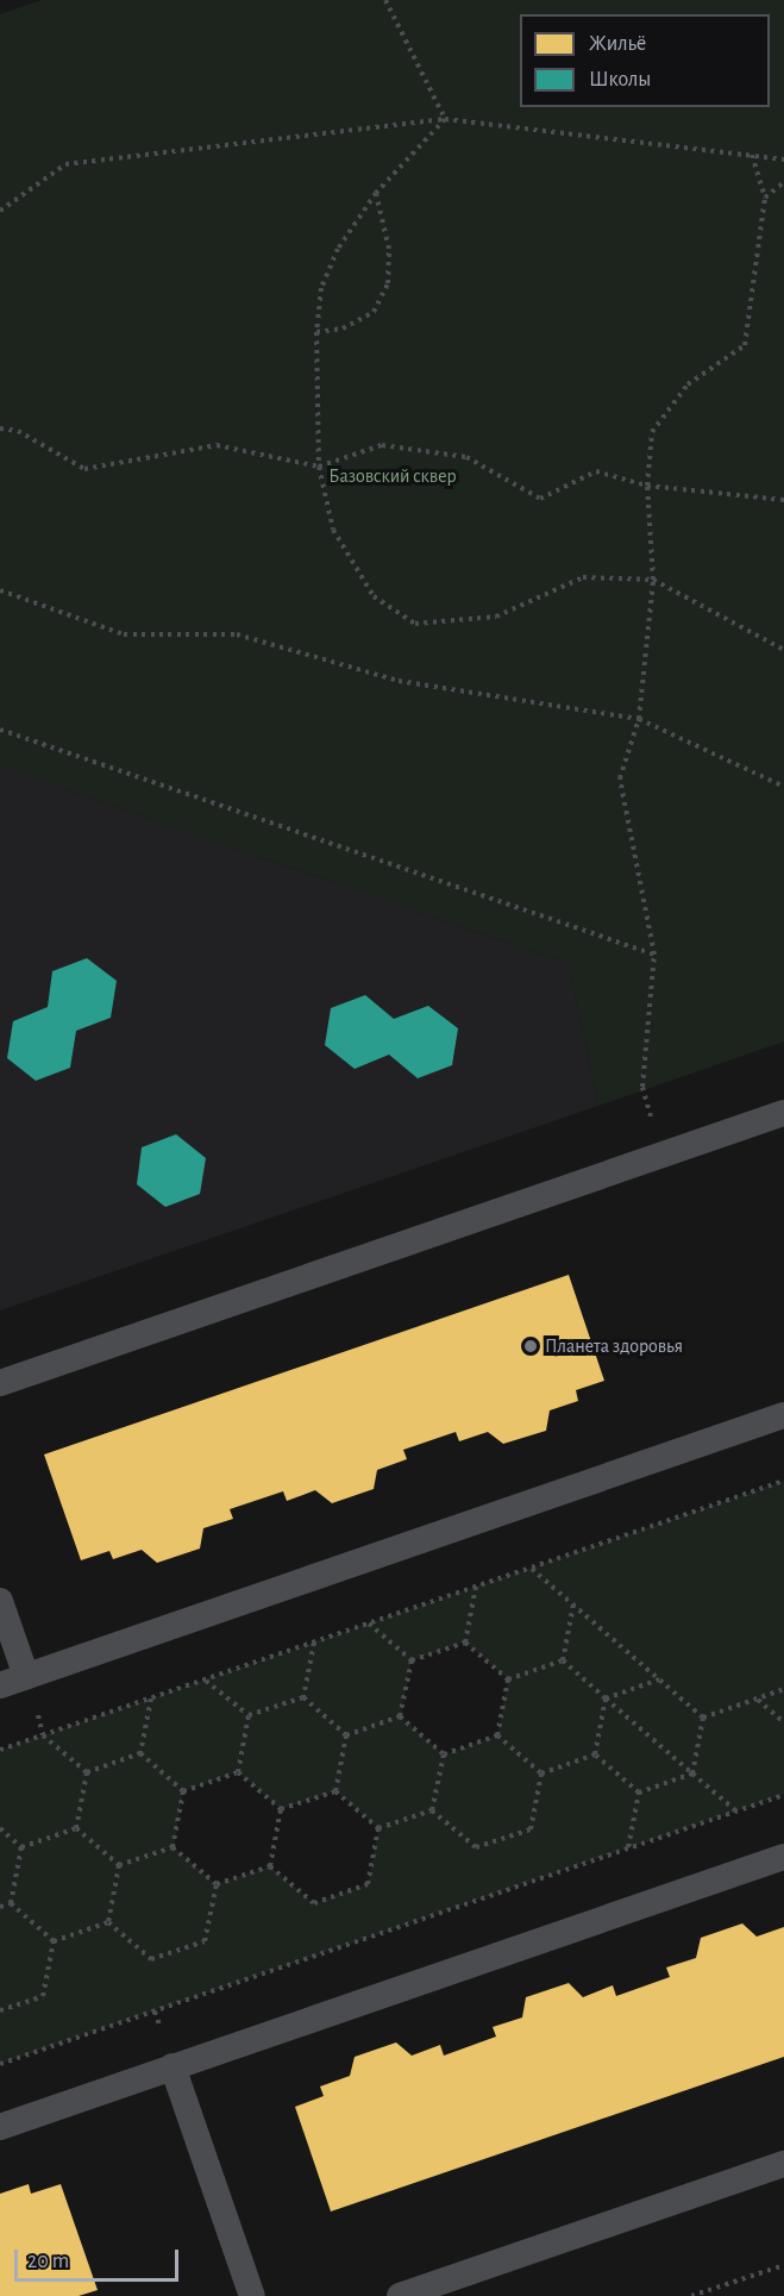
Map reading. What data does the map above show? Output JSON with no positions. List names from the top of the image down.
{
  "parks": ["Базовский сквер"],
  "places": ["Планета здоровья"],
  "legend": ["Жильё", "Школы"],
  "scale_bar": "20 m"
}
